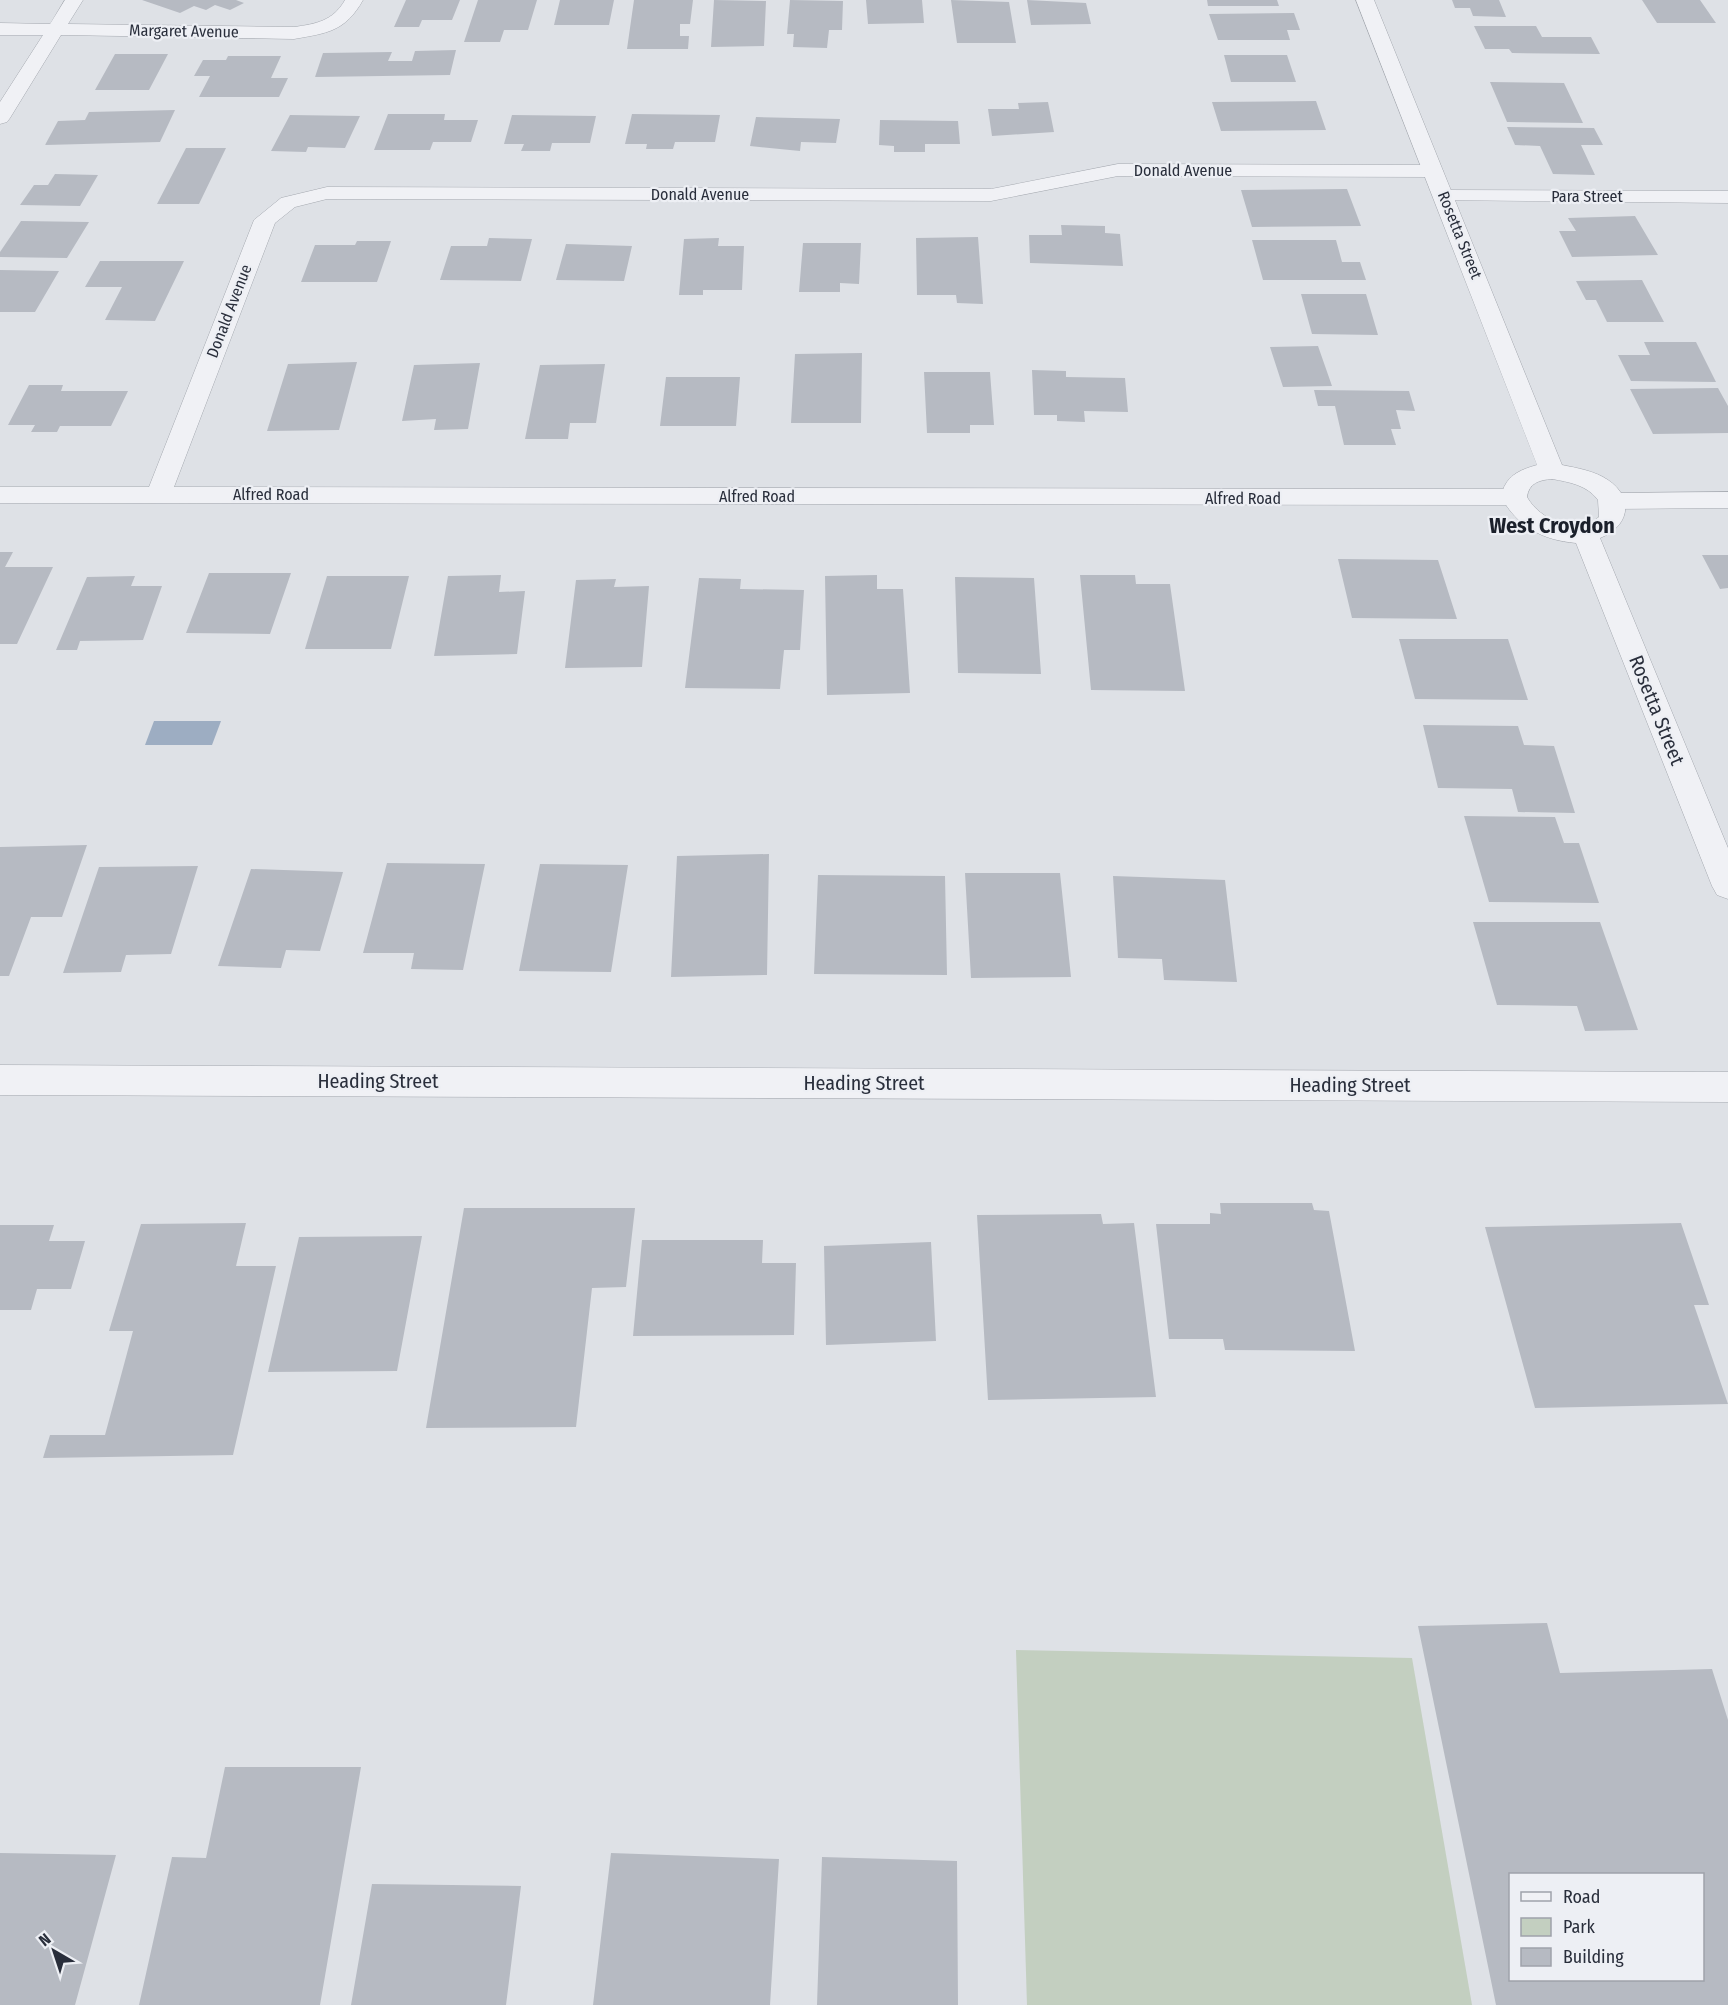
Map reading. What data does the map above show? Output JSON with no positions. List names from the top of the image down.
{
  "streets": {
    "street": [
      "Margaret Avenue",
      "Donald Avenue",
      "Para Street",
      "Rosetta Street",
      "Alfred Road",
      "Heading Street"
    ]
  },
  "crossings": [
    ["Donald Avenue", "Rosetta Street"],
    ["Donald Avenue", "Alfred Road"],
    ["Para Street", "Rosetta Street"],
    ["Rosetta Street", "Alfred Road"]
  ],
  "districts": ["West Croydon"],
  "legend": ["Road", "Park", "Building"],
  "north": "top left"
}
